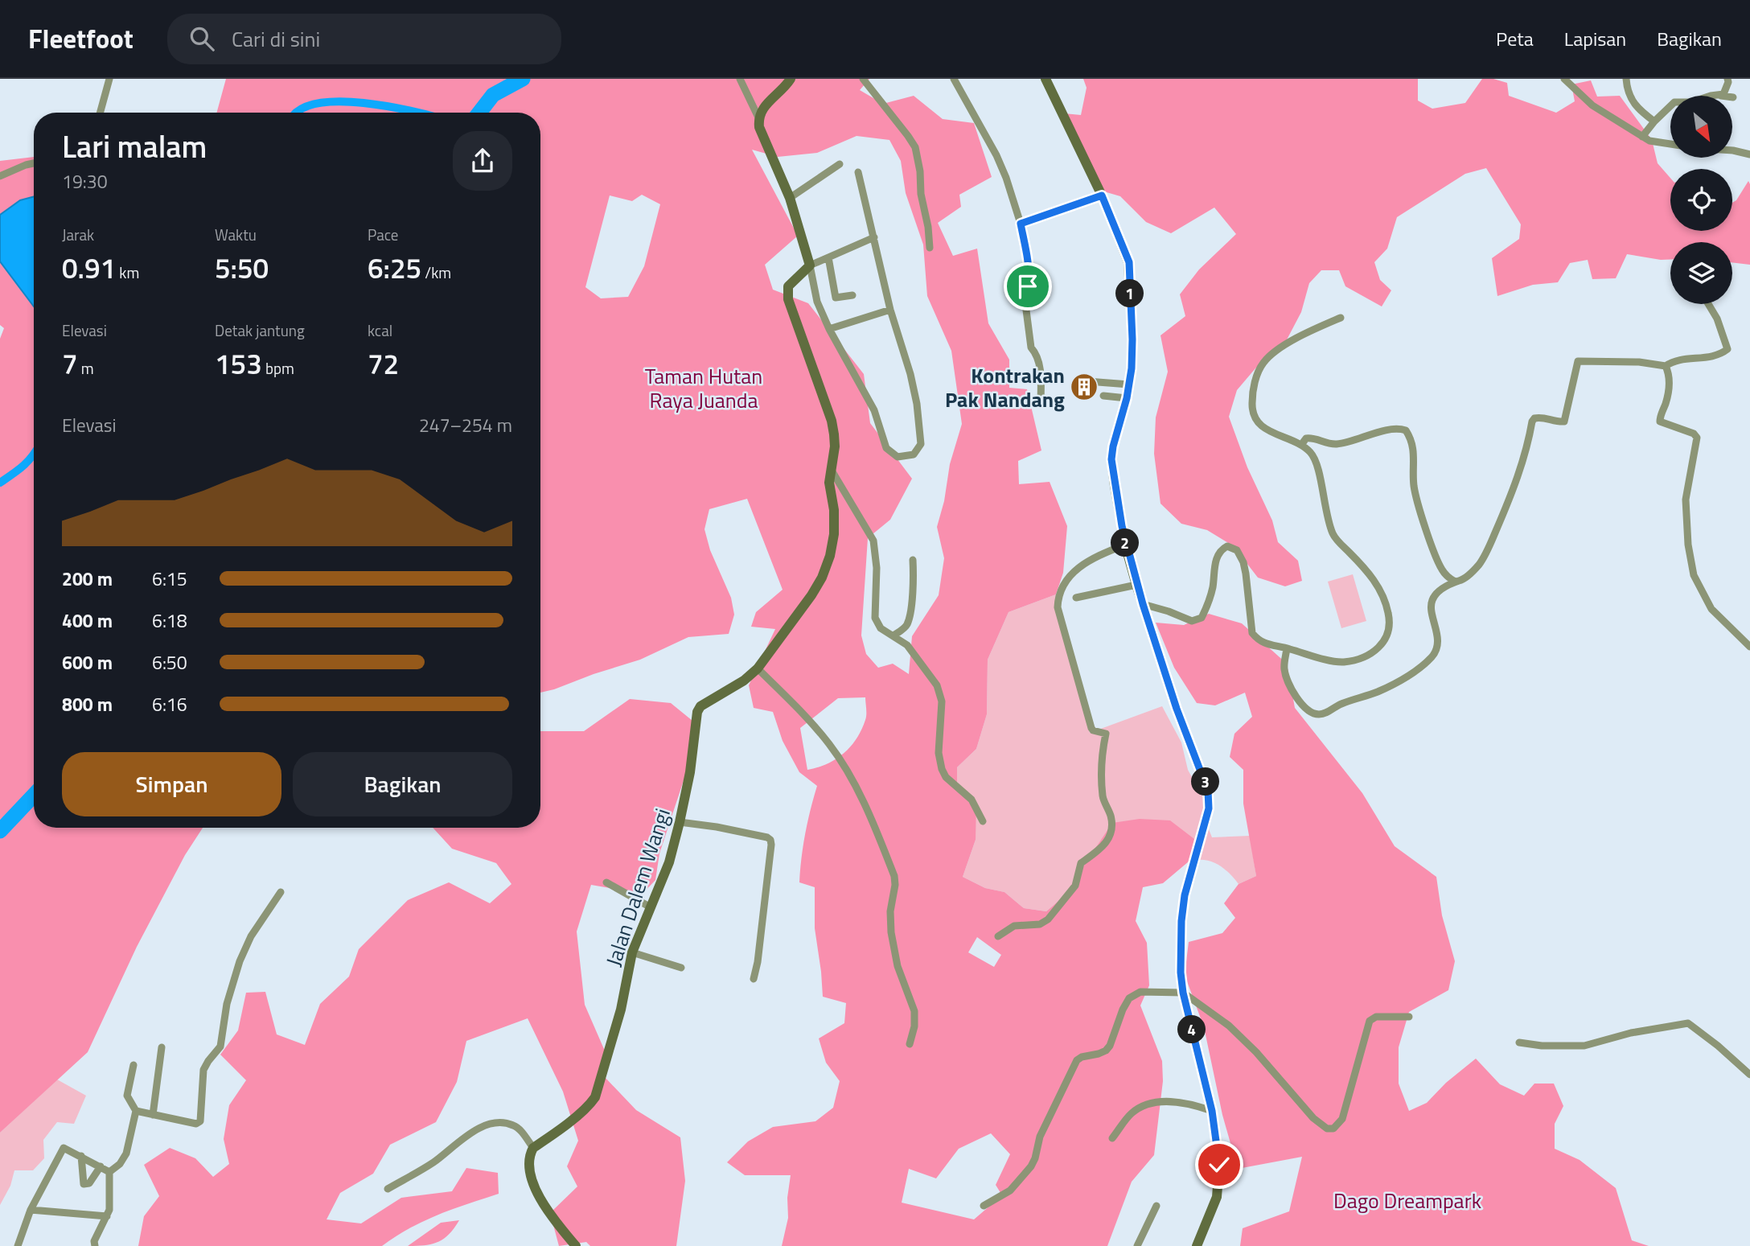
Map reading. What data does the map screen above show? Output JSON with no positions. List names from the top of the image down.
{
  "streets": {
    "street": ["Jalan Dalem Wangi"]
  },
  "parks": ["Taman Hutan Raya Juanda", "Dago Dreampark"],
  "places": {
    "building": ["Kontrakan Pak Nandang"]
  },
  "north": "bottom right",
  "page": {
    "header": "Fleetfoot",
    "search": "Cari di sini",
    "nav": ["Peta", "Lapisan", "Bagikan"],
    "heading": ["Lari malam", "19:30"],
    "stats": [
      ["Jarak", "0.91 km"],
      ["Waktu", "5:50"],
      ["Pace", "6:25 /km"],
      ["Elevasi", "7 m"],
      ["Detak jantung", "153 bpm"],
      ["kcal", "72"]
    ],
    "pins": [
      "1",
      "2",
      "3",
      "4"
    ],
    "chart": ["Elevasi", "247–254 m"],
    "list": [
      {
        "name": "200 m",
        "note": "6:15"
      },
      {
        "name": "400 m",
        "note": "6:18"
      },
      {
        "name": "600 m",
        "note": "6:50"
      },
      {
        "name": "800 m",
        "note": "6:16"
      }
    ],
    "buttons": ["Simpan", "Bagikan"]
  }
}
